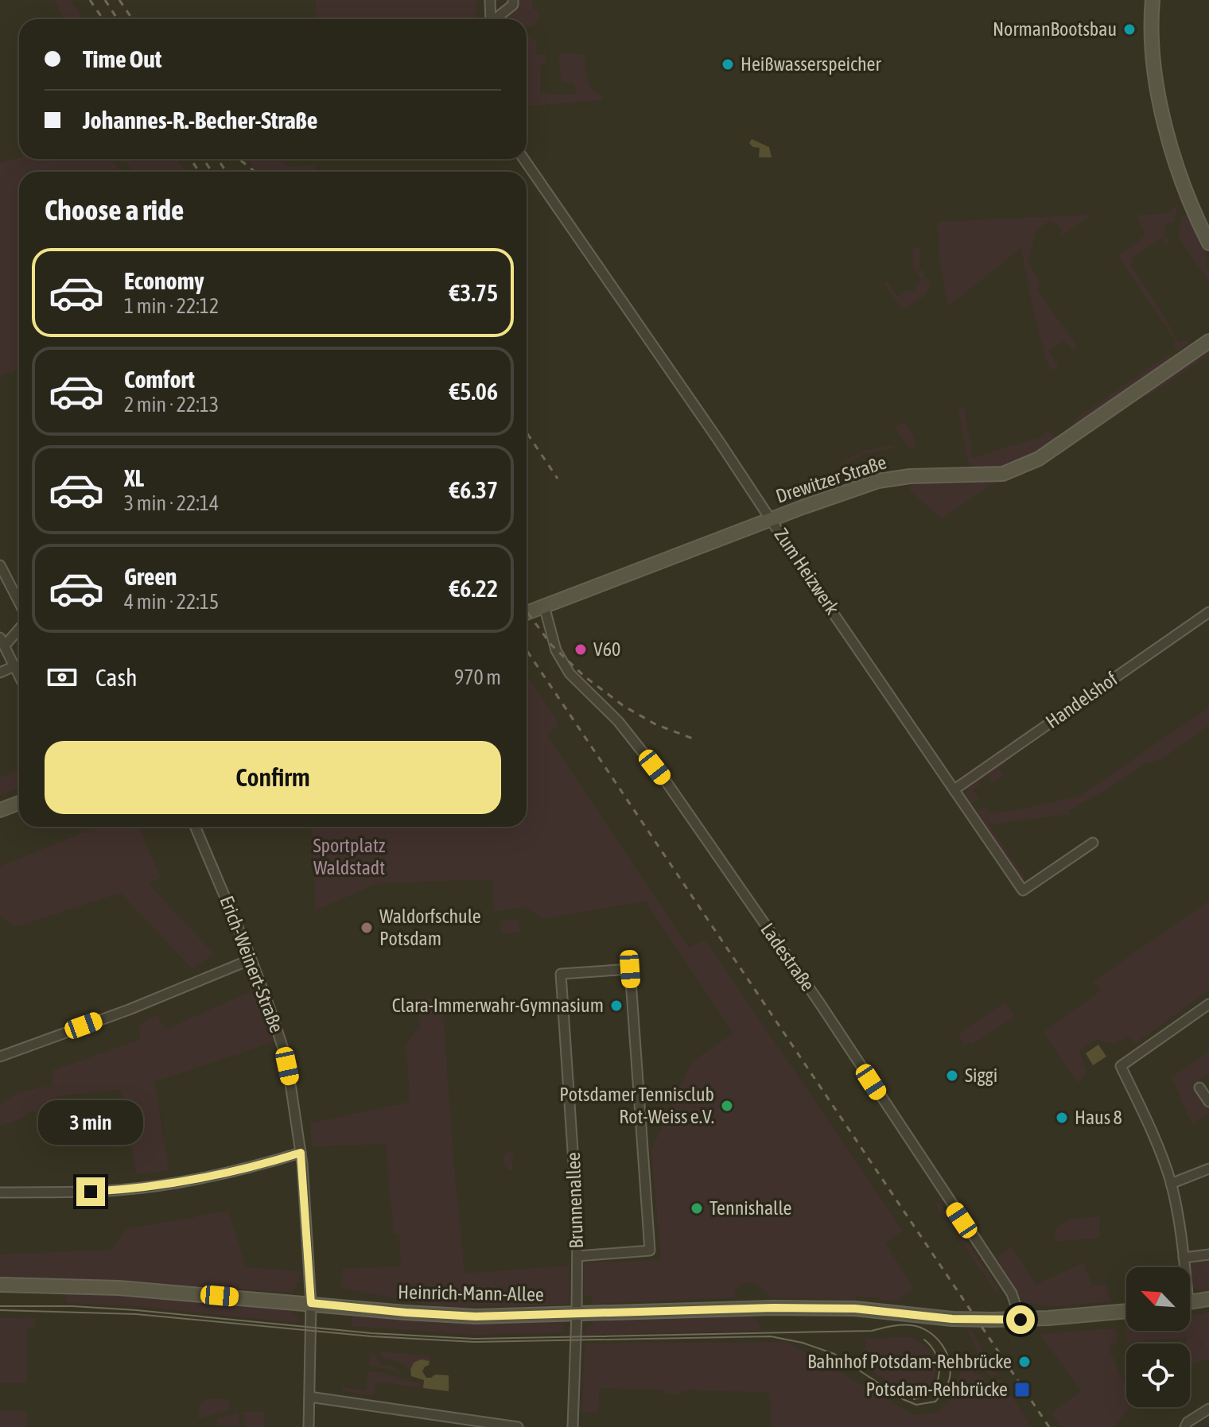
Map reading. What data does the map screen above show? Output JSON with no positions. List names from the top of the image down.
{
  "streets": {
    "main road": ["Drewitzer Straße", "Heinrich-Mann-Allee"],
    "street": [
      "Zum Heizwerk",
      "Handelshof",
      "Ladestraße",
      "Erich-Weinert-Straße",
      "Brunnenallee"
    ]
  },
  "crossings": [
    ["Drewitzer Straße", "Zum Heizwerk"],
    ["Drewitzer Straße", "Ladestraße"],
    ["Zum Heizwerk", "Handelshof"],
    ["Ladestraße", "Heinrich-Mann-Allee"],
    ["Erich-Weinert-Straße", "Heinrich-Mann-Allee"],
    ["Brunnenallee", "Heinrich-Mann-Allee"]
  ],
  "parks": ["Sportplatz Waldstadt"],
  "places": {
    "other": [
      "NormanBootsbau",
      "Heißwasserspeicher",
      "V60",
      "Waldorfschule Potsdam",
      "Clara-Immerwahr-Gymnasium",
      "Siggi",
      "Potsdamer Tennisclub Rot-Weiss e.V.",
      "Haus 8",
      "Tennishalle",
      "Bahnhof Potsdam-Rehbrücke"
    ],
    "transit": ["Potsdam-Rehbrücke"]
  },
  "north": "top left",
  "page": {
    "banner": ["Time Out", "Johannes-R.-Becher-Straße"],
    "heading": "Choose a ride",
    "list": [
      {
        "name": "Economy",
        "note": "1 min · 22:12",
        "value": "€3.75"
      },
      {
        "name": "Comfort",
        "note": "2 min · 22:13",
        "value": "€5.06"
      },
      {
        "name": "XL",
        "note": "3 min · 22:14",
        "value": "€6.37"
      },
      {
        "name": "Green",
        "note": "4 min · 22:15",
        "value": "€6.22"
      }
    ],
    "pay": ["Cash", "970 m"],
    "buttons": "Confirm",
    "bubble": "3 min"
  }
}
